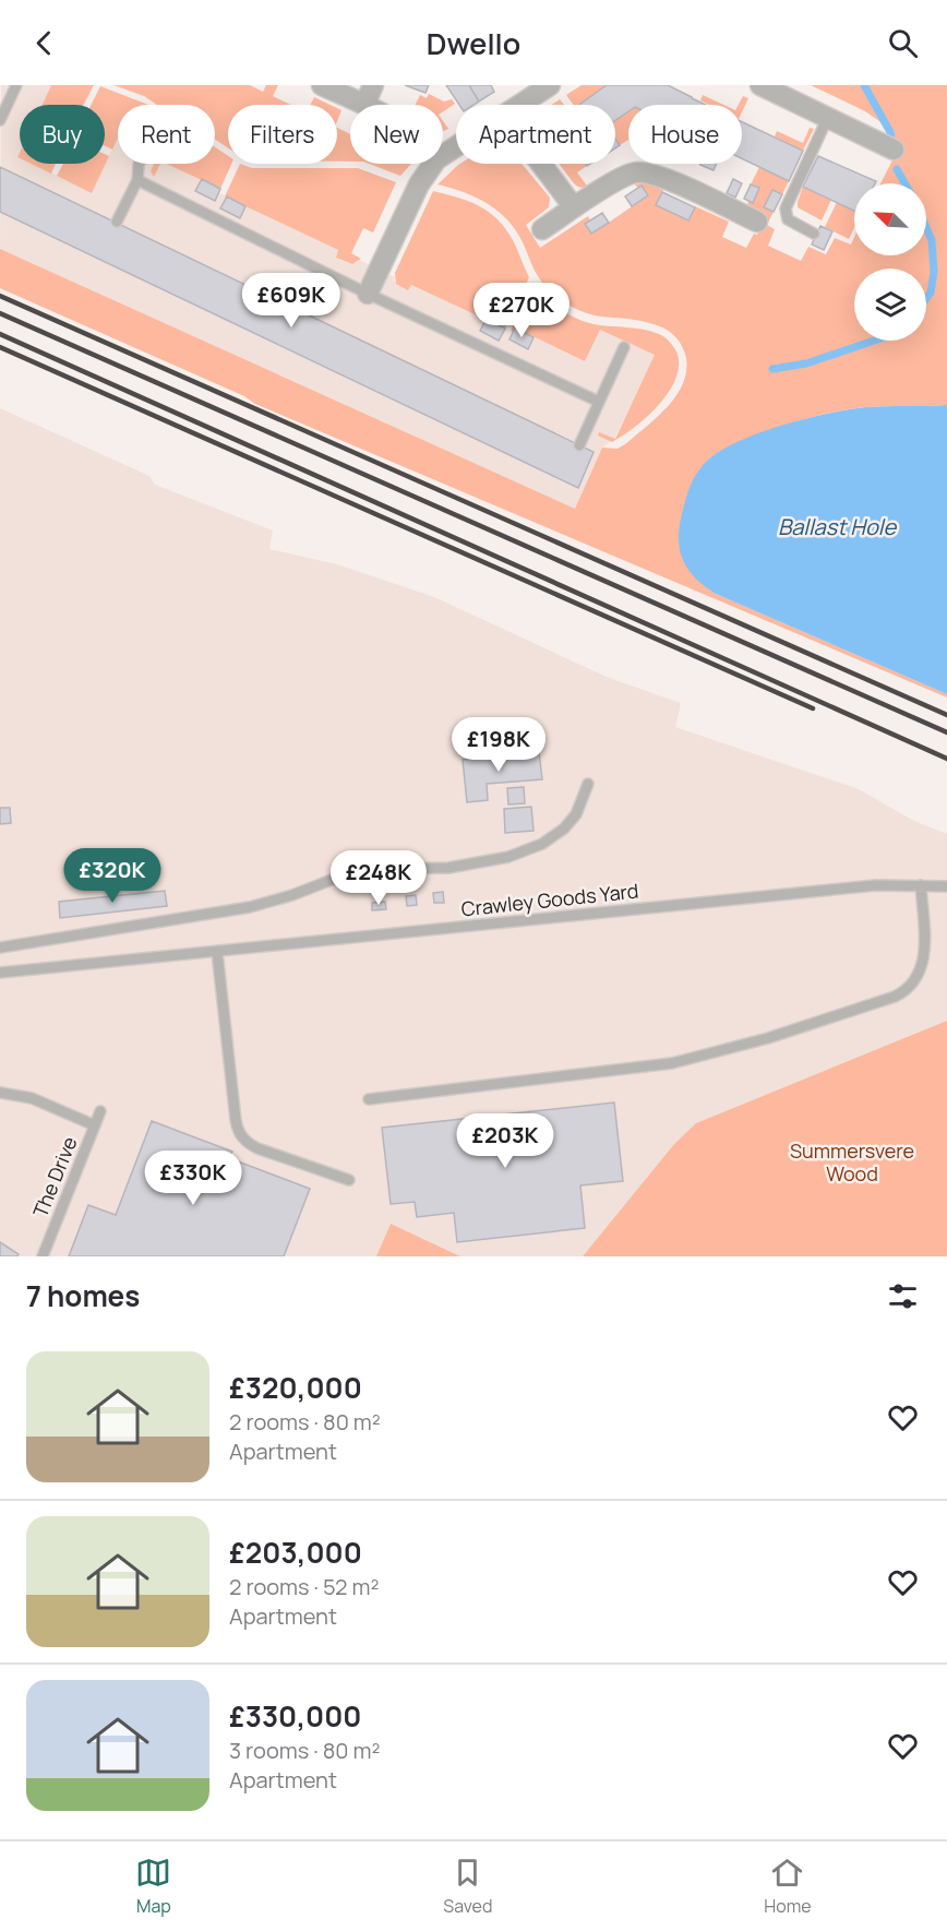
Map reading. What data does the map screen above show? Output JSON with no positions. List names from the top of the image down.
{
  "streets": {
    "lane": ["Crawley Goods Yard", "The Drive"]
  },
  "water": ["Ballast Hole"],
  "parks": ["Summersvere Wood"],
  "north": "top left",
  "page": {
    "header": "Dwello",
    "chip": [
      "Buy",
      "Rent",
      "Filters",
      "New",
      "Apartment",
      "House"
    ],
    "price": [
      "£609K",
      "£270K",
      "£198K",
      "£320K",
      "£248K",
      "£203K",
      "£330K"
    ],
    "heading": "7 homes",
    "list": [
      {
        "name": "£320,000",
        "note": "2 rooms · 80 m² · Apartment"
      },
      {
        "name": "£203,000",
        "note": "2 rooms · 52 m² · Apartment"
      },
      {
        "name": "£330,000",
        "note": "3 rooms · 80 m² · Apartment"
      }
    ],
    "tabs": ["Map", "Saved", "Home"]
  }
}
